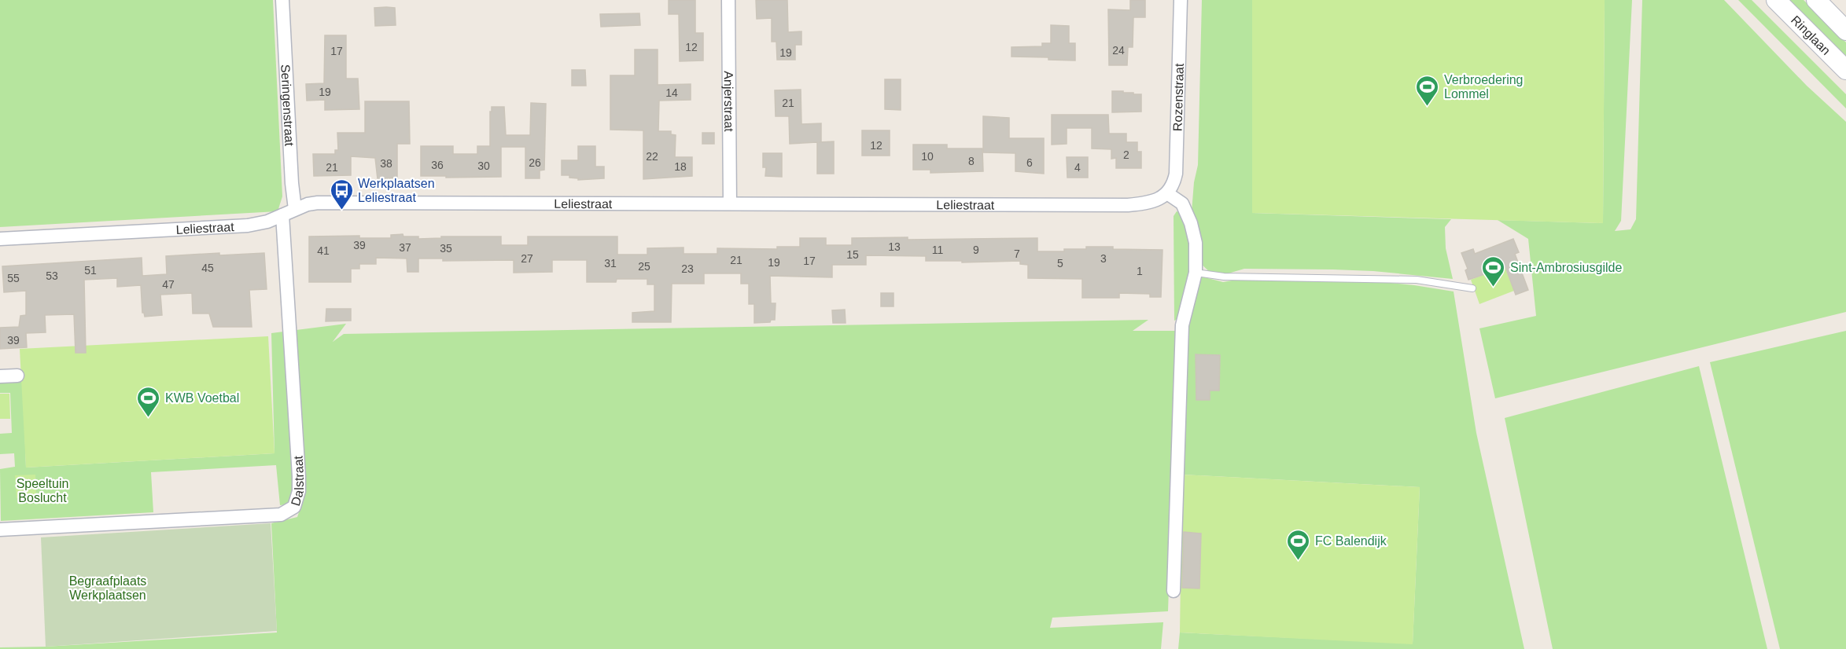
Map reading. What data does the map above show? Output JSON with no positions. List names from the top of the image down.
{
  "streets": {
    "main road": ["Ringlaan"],
    "street": [
      "Rozenstraat",
      "Anjerstraat",
      "Seringenstraat",
      "Leliestraat",
      "Dalstraat"
    ]
  },
  "crossings": [
    ["Rozenstraat", "Leliestraat"],
    ["Anjerstraat", "Leliestraat"],
    ["Seringenstraat", "Leliestraat"],
    ["Leliestraat", "Dalstraat"]
  ],
  "parks": ["Speeltuin Boslucht", "Begraafplaats Werkplaatsen"],
  "places": {
    "sports": [
      "Verbroedering Lommel",
      "Sint-Ambrosiusgilde",
      "KWB Voetbal",
      "FC Balendijk"
    ],
    "bus stop": ["Werkplaatsen Leliestraat"]
  },
  "house_numbers": [
    "12",
    "24",
    "17",
    "19",
    "19",
    "14",
    "21",
    "12",
    "2",
    "22",
    "10",
    "8",
    "26",
    "6",
    "38",
    "36",
    "30",
    "18",
    "21",
    "4",
    "39",
    "13",
    "37",
    "35",
    "11",
    "9",
    "41",
    "7",
    "15",
    "27",
    "3",
    "21",
    "17",
    "19",
    "31",
    "5",
    "25",
    "45",
    "23",
    "51",
    "1",
    "53",
    "55",
    "47",
    "39"
  ]
}
